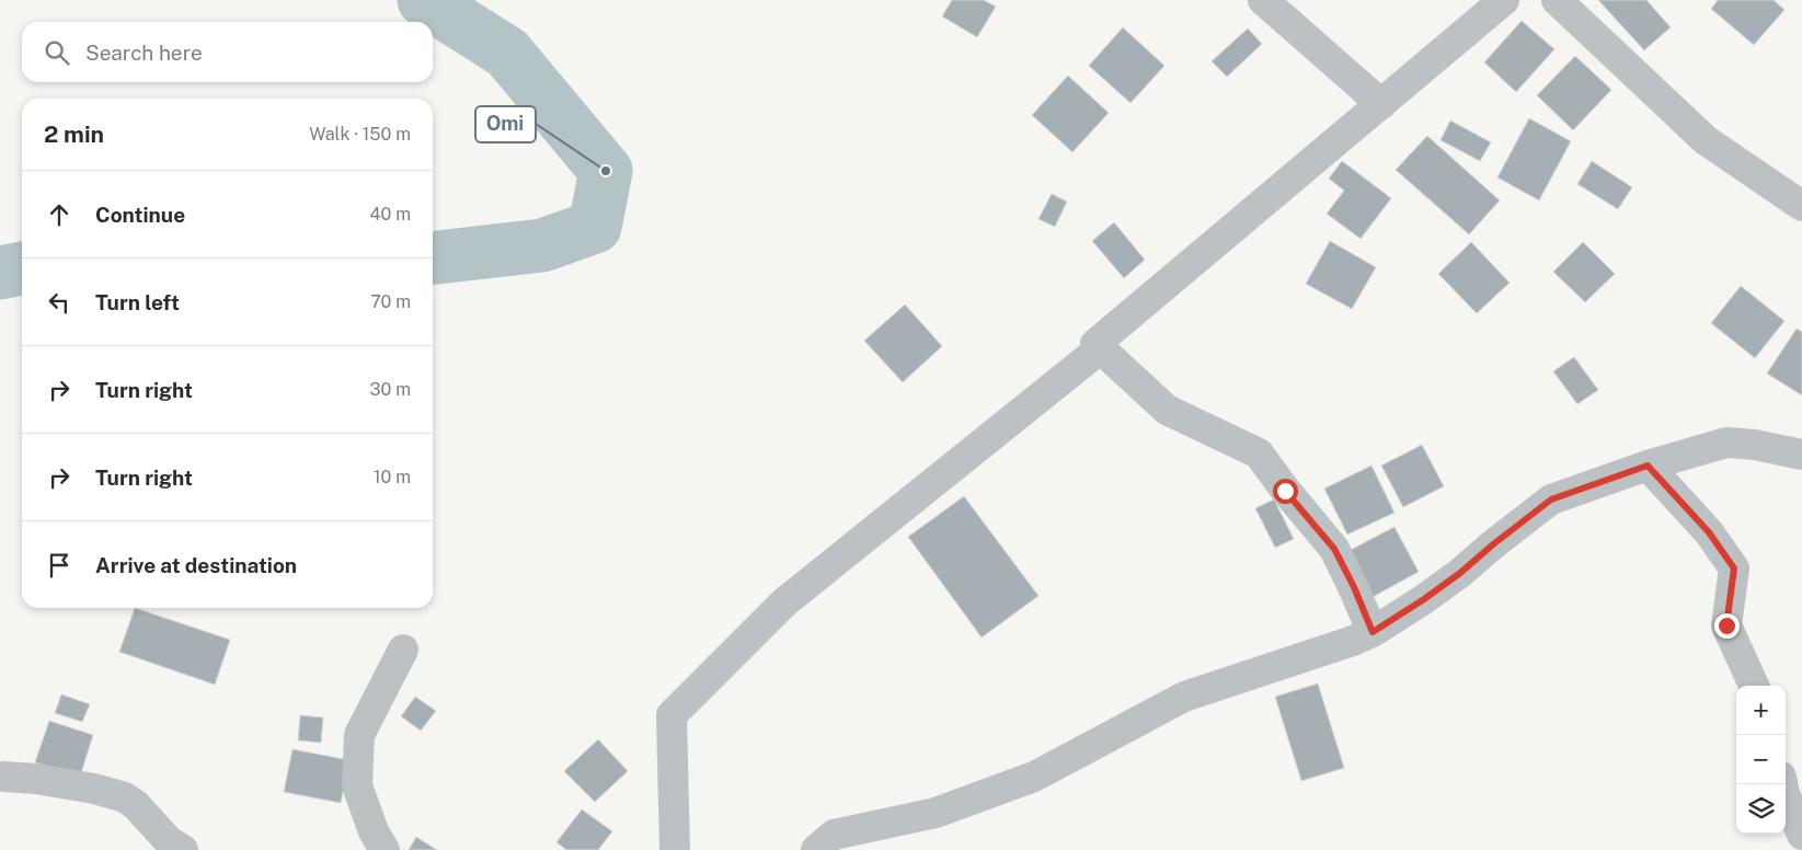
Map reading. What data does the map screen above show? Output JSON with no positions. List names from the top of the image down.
{
  "places": ["Omi"],
  "page": {
    "search": "Search here",
    "heading": ["2 min", "Walk · 150 m"],
    "list": [
      ["Continue", "40 m"],
      ["Turn left", "70 m"],
      ["Turn right", "30 m"],
      ["Turn right", "10 m"],
      "Arrive at destination"
    ],
    "map_buttons": ["+", "−"]
  }
}
